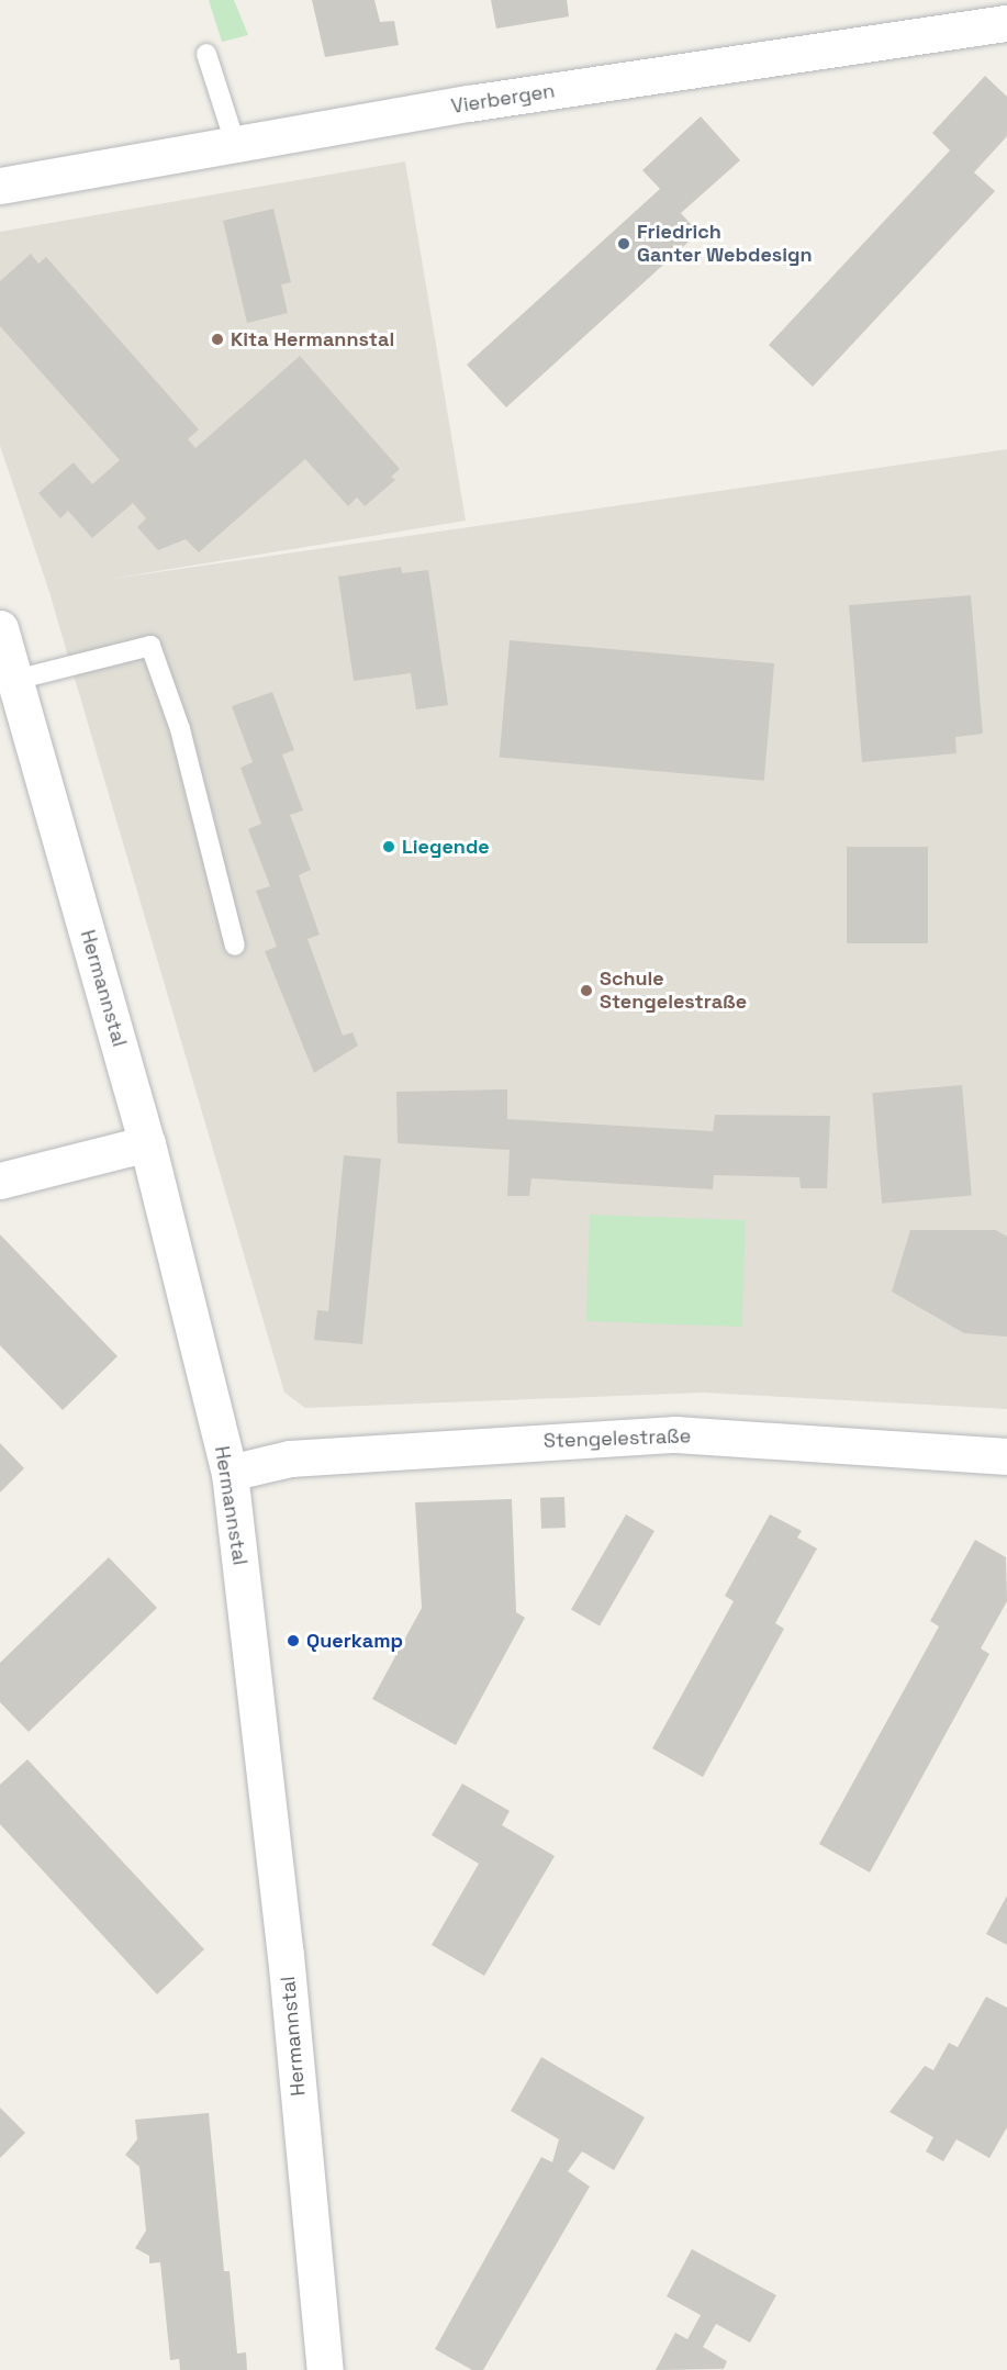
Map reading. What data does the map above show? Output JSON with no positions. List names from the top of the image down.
{
  "streets": {
    "street": ["Vierbergen", "Hermannstal", "Stengelestraße"]
  },
  "crossings": [
    ["Hermannstal", "Stengelestraße"]
  ],
  "places": [
    "Friedrich Ganter Webdesign",
    "Kita Hermannstal",
    "Liegende",
    "Schule Stengelestraße",
    "Querkamp"
  ]
}
